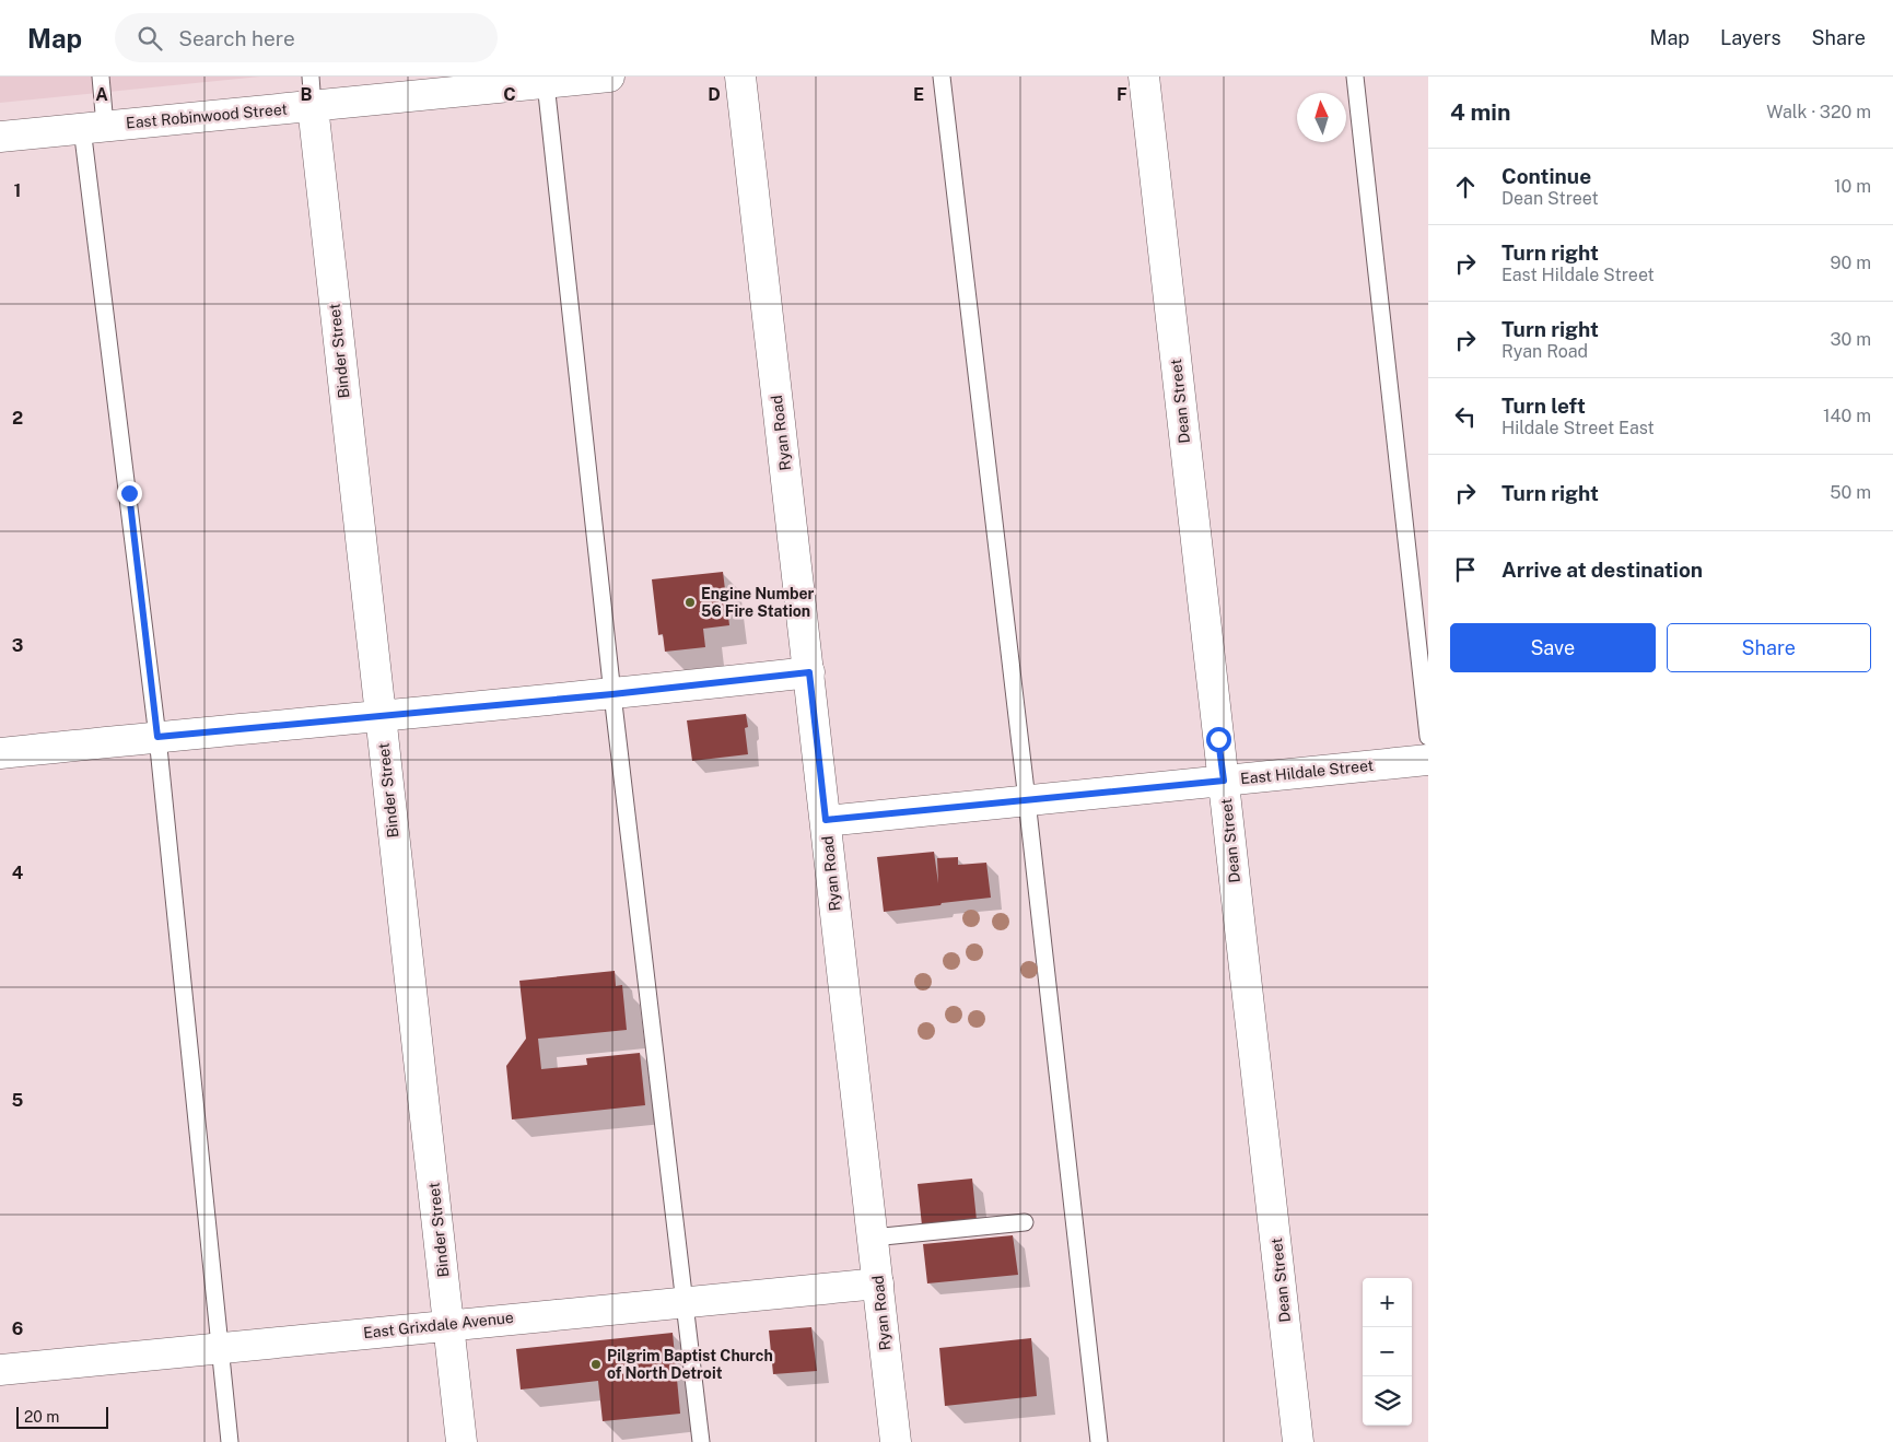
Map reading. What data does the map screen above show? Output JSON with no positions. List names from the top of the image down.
{
  "streets": {
    "street": [
      "East Robinwood Street",
      "Binder Street",
      "Dean Street",
      "Ryan Road",
      "East Hildale Street",
      "East Grixdale Avenue"
    ]
  },
  "crossings": [
    ["East Robinwood Street", "Binder Street"],
    ["Binder Street", "East Grixdale Avenue"],
    ["Dean Street", "East Hildale Street"],
    ["Ryan Road", "East Hildale Street"],
    ["Ryan Road", "East Grixdale Avenue"]
  ],
  "places": ["Engine Number 56 Fire Station", "Pilgrim Baptist Church of North Detroit"],
  "scale_bar": "20 m",
  "north": "top",
  "page": {
    "header": "Map",
    "search": "Search here",
    "nav": ["Map", "Layers", "Share"],
    "heading": ["4 min", "Walk · 320 m"],
    "list": [
      ["Continue", "Dean Street", "10 m"],
      ["Turn right", "East Hildale Street", "90 m"],
      ["Turn right", "Ryan Road", "30 m"],
      ["Turn left", "Hildale Street East", "140 m"],
      ["Turn right", "50 m"],
      "Arrive at destination"
    ],
    "buttons": ["Save", "Share"],
    "map_buttons": ["+", "−"],
    "scale": "20 m"
  },
  "grid": {
    "columns": [
      "A",
      "B",
      "C",
      "D",
      "E",
      "F"
    ],
    "rows": [
      "1",
      "2",
      "3",
      "4",
      "5",
      "6"
    ]
  }
}
